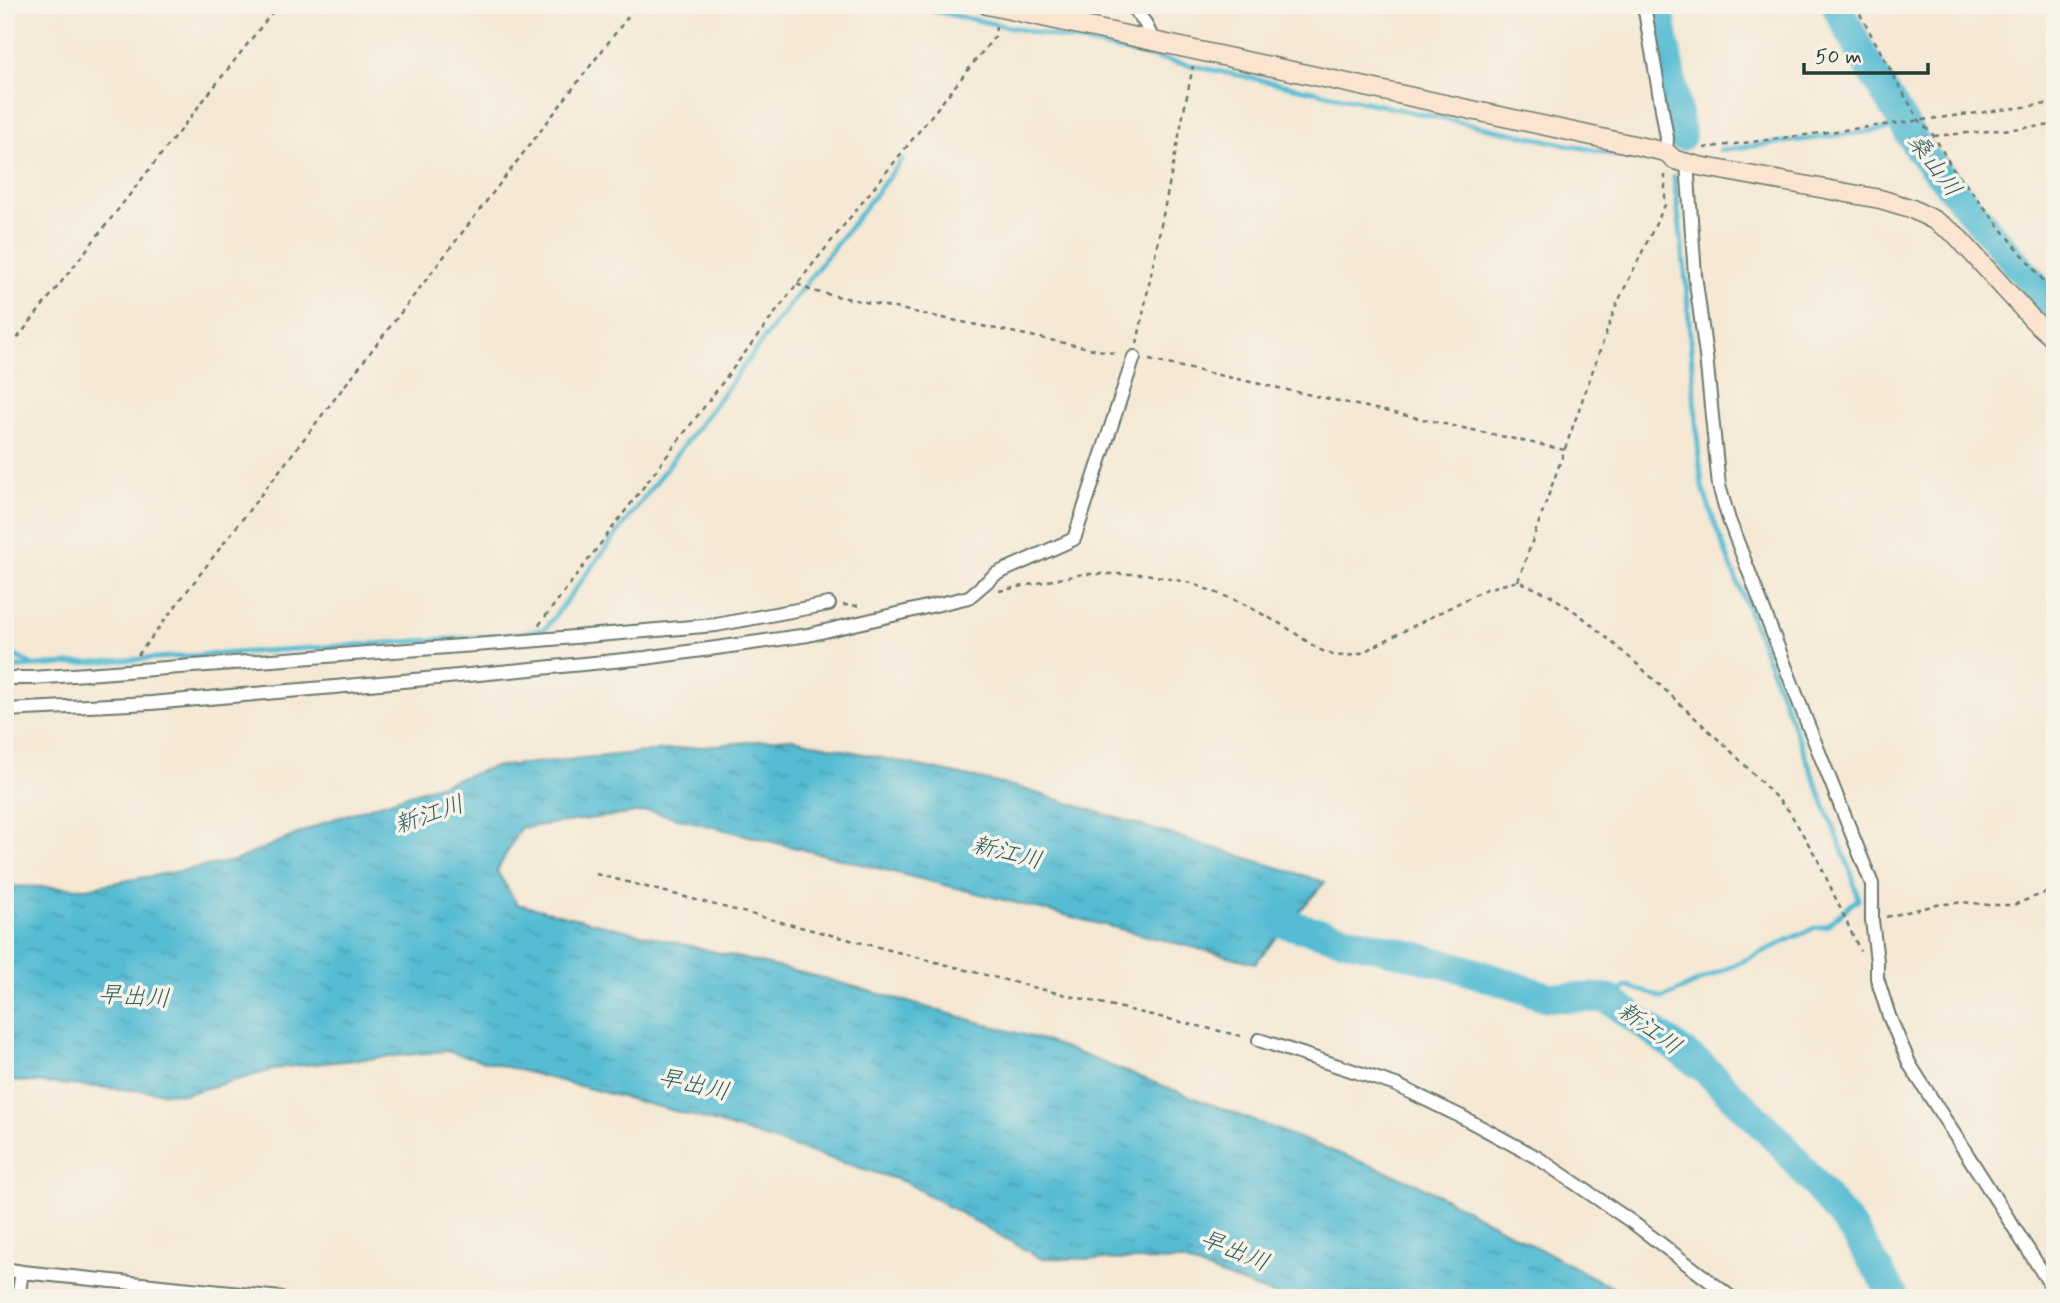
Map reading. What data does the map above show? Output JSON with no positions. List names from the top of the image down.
{
  "water": ["桑山川", "新江川", "早出川"],
  "scale_bar": "50 m"
}
